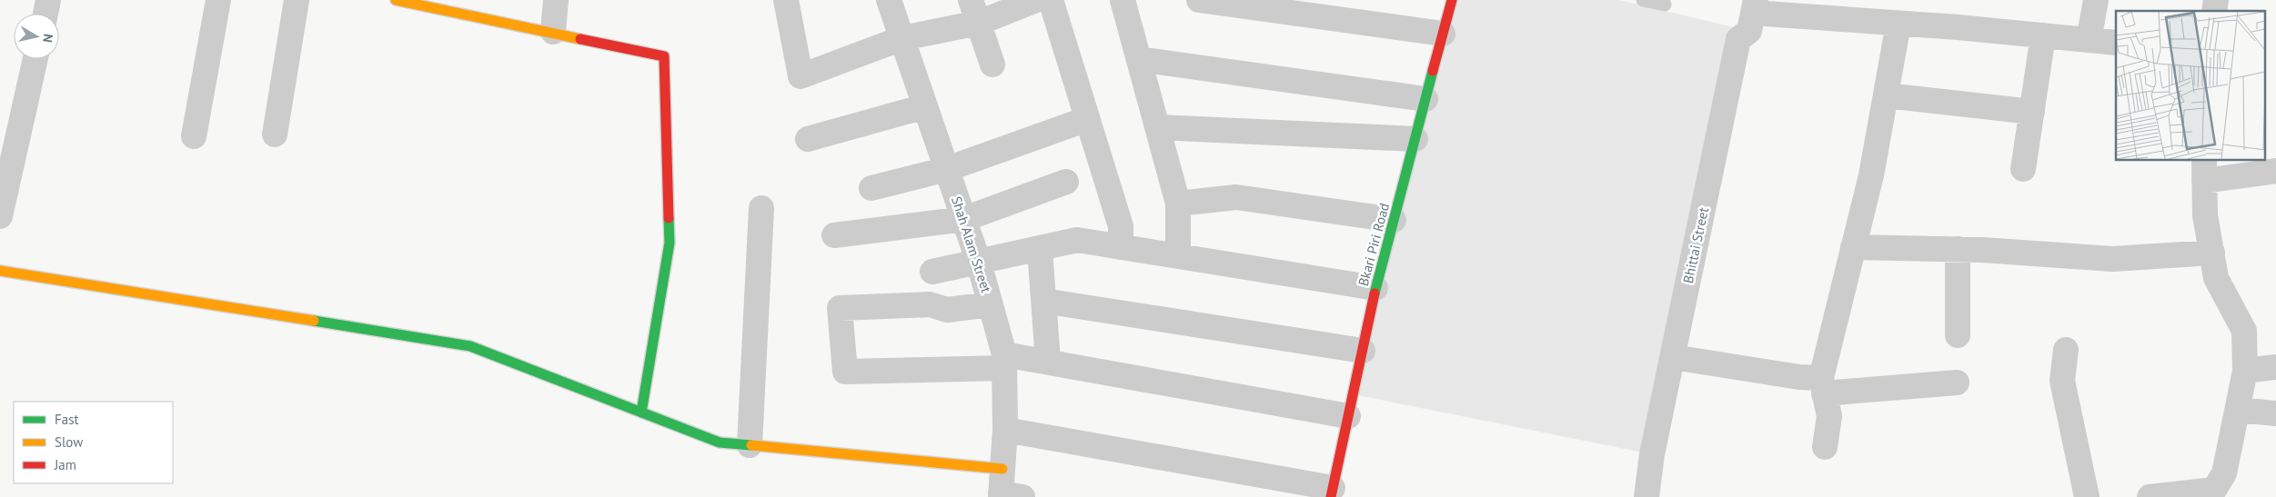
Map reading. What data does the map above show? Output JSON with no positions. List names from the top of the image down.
{
  "streets": {
    "street": ["Shah Alam Street", "Bkari Piri Road", "Bhittai Street"]
  },
  "legend": ["Fast", "Slow", "Jam"],
  "north": "right"
}
